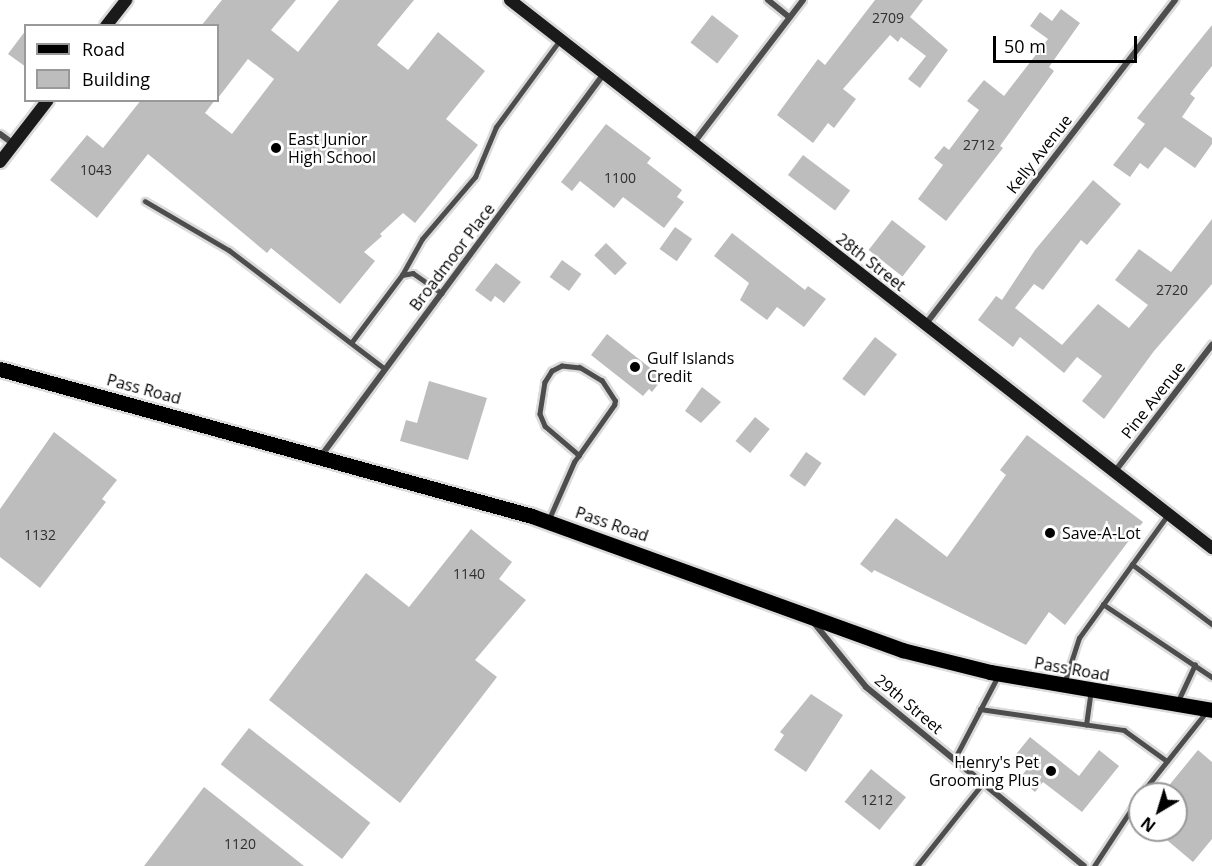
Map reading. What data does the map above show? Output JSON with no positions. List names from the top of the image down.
{
  "streets": {
    "main road": ["Pass Road"],
    "street": [
      "Kelly Avenue",
      "Broadmoor Place",
      "28th Street",
      "Pine Avenue",
      "29th Street"
    ]
  },
  "crossings": [
    ["Kelly Avenue", "28th Street"],
    ["Broadmoor Place", "28th Street"],
    ["Broadmoor Place", "Pass Road"],
    ["28th Street", "Pine Avenue"],
    ["Pass Road", "29th Street"]
  ],
  "places": [
    "East Junior High School",
    "Gulf Islands Credit",
    "Save-A-Lot",
    "Henry's Pet Grooming Plus"
  ],
  "house_numbers": [
    "2709",
    "2712",
    "1043",
    "1100",
    "2720",
    "1132",
    "1140",
    "1212",
    "1120"
  ],
  "legend": ["Road", "Building"],
  "scale_bar": "50 m",
  "north": "bottom left"
}
